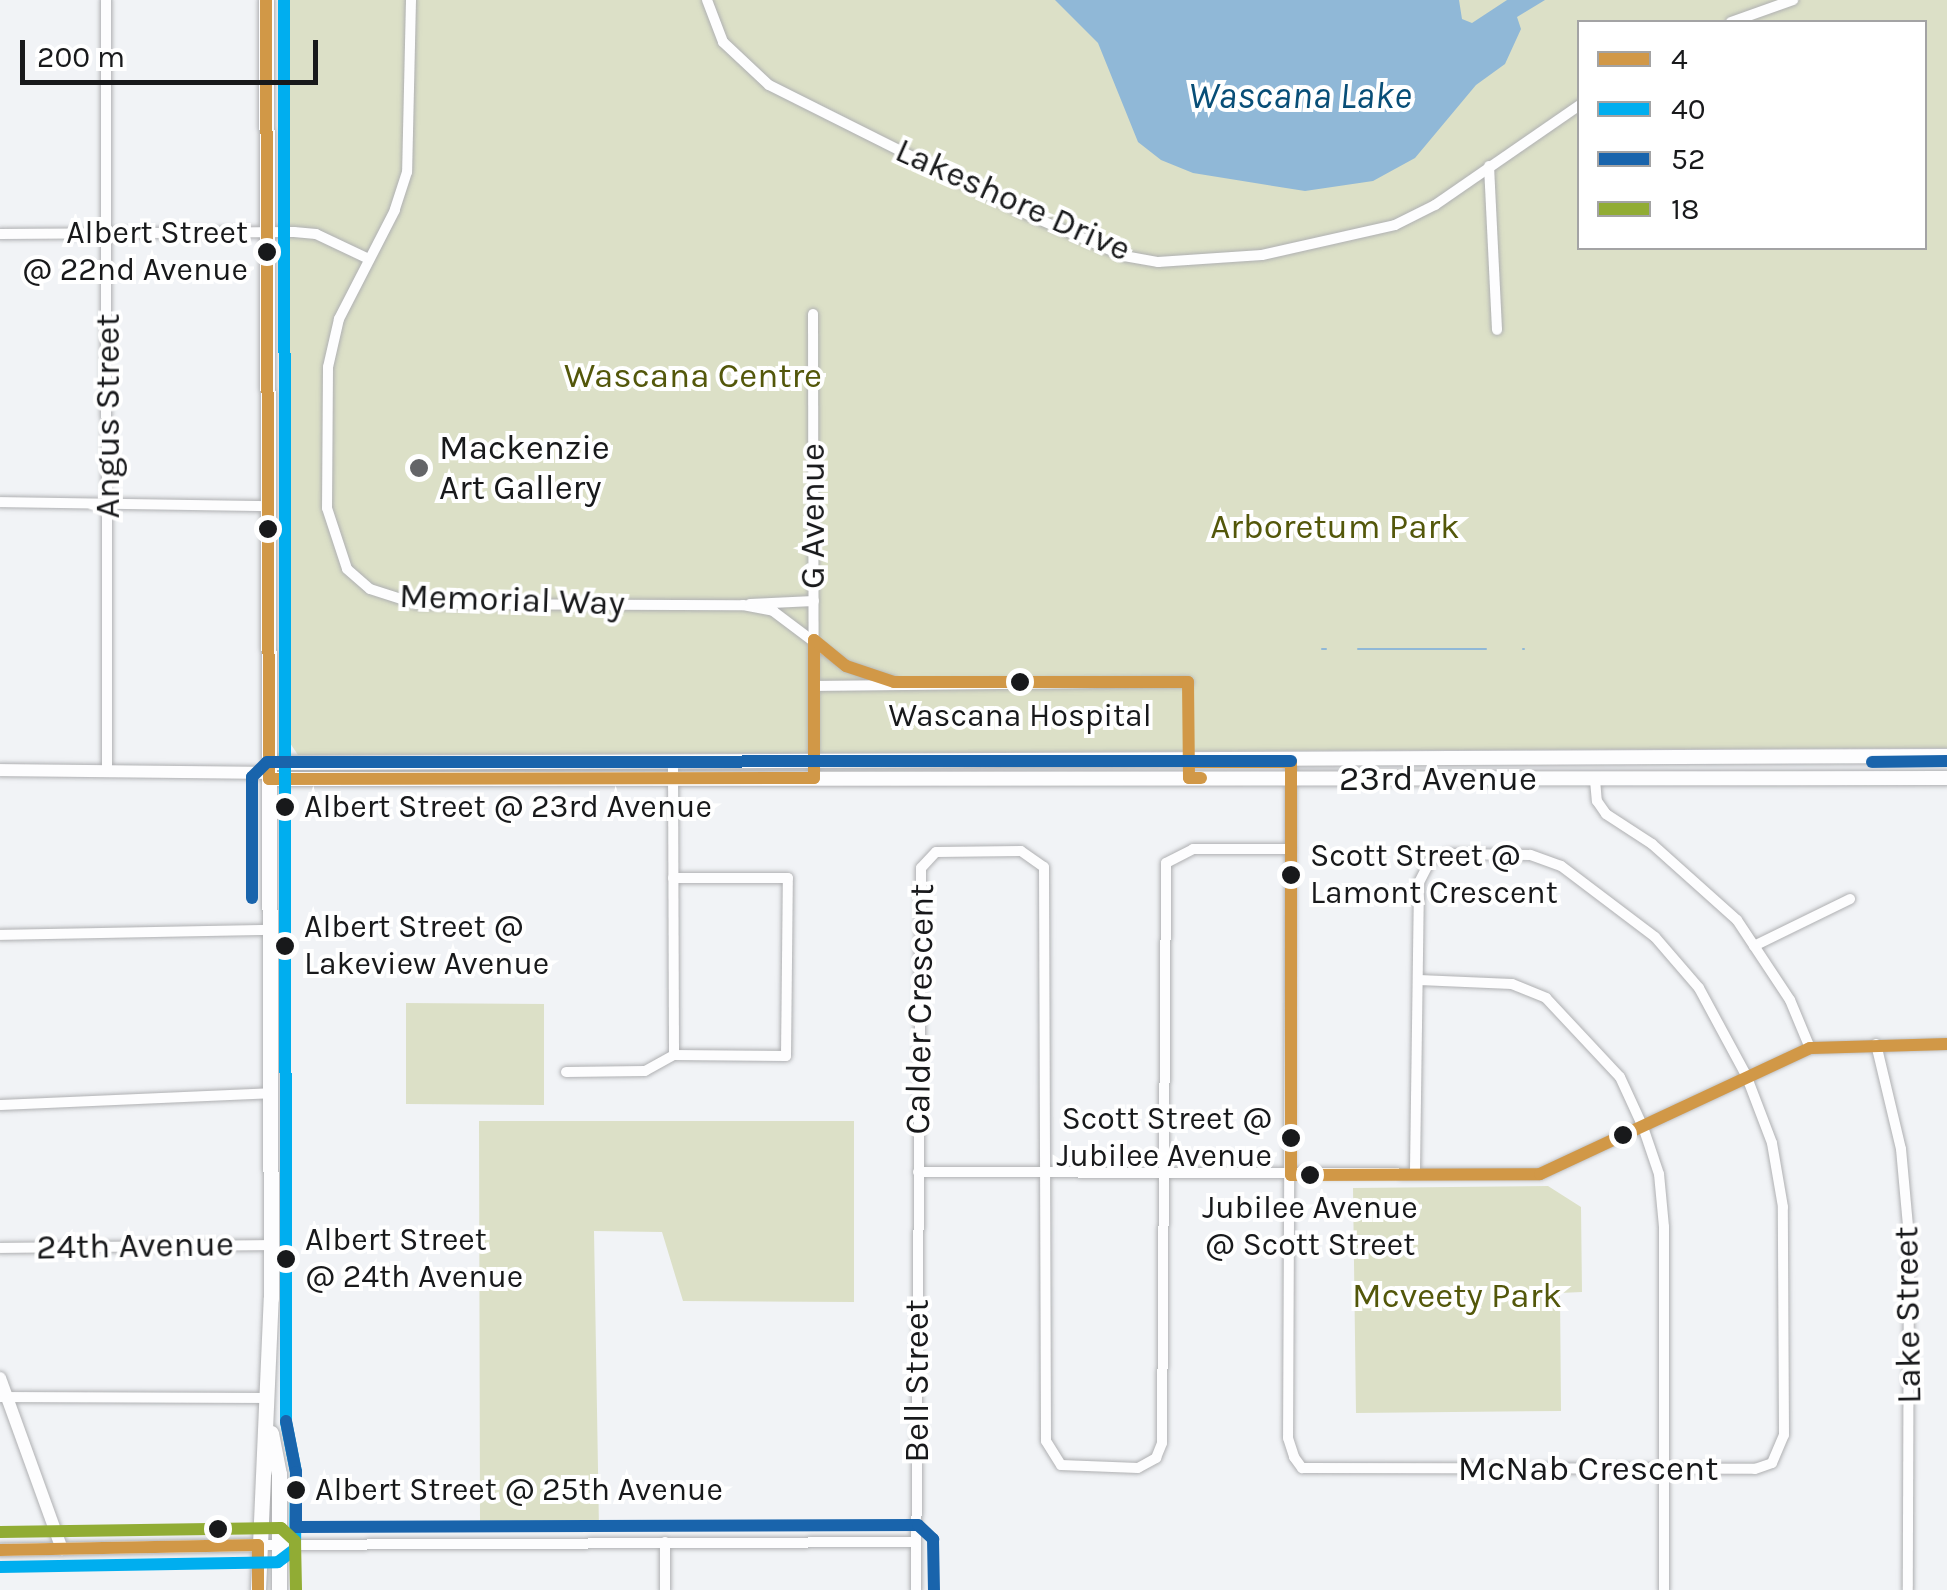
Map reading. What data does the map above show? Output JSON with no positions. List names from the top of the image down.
{
  "streets": {
    "main road": ["23rd Avenue"],
    "street": [
      "Lakeshore Drive",
      "Angus Street",
      "G Avenue",
      "Memorial Way",
      "Calder Crescent",
      "24th Avenue",
      "Lake Street",
      "Bell Street",
      "McNab Crescent"
    ]
  },
  "crossings": [
    ["Angus Street", "23rd Avenue"],
    ["G Avenue", "Memorial Way"],
    ["G Avenue", "23rd Avenue"],
    ["Calder Crescent", "Bell Street"]
  ],
  "water": ["Wascana Lake"],
  "parks": ["Wascana Centre", "Arboretum Park", "Mcveety Park"],
  "places": [
    "Albert Street @ 22nd Avenue",
    "Mackenzie Art Gallery",
    "Wascana Hospital",
    "Albert Street @ 23rd Avenue",
    "Scott Street @ Lamont Crescent",
    "Albert Street @ Lakeview Avenue",
    "Scott Street @ Jubilee Avenue",
    "Jubilee Avenue @ Scott Street",
    "Albert Street @ 24th Avenue",
    "Albert Street @ 25th Avenue"
  ],
  "lines": [
    "transit line 4",
    "transit line 40",
    "transit line 52",
    "transit line 18"
  ],
  "legend": [
    "4",
    "40",
    "52",
    "18"
  ],
  "scale_bar": "200 m"
}
